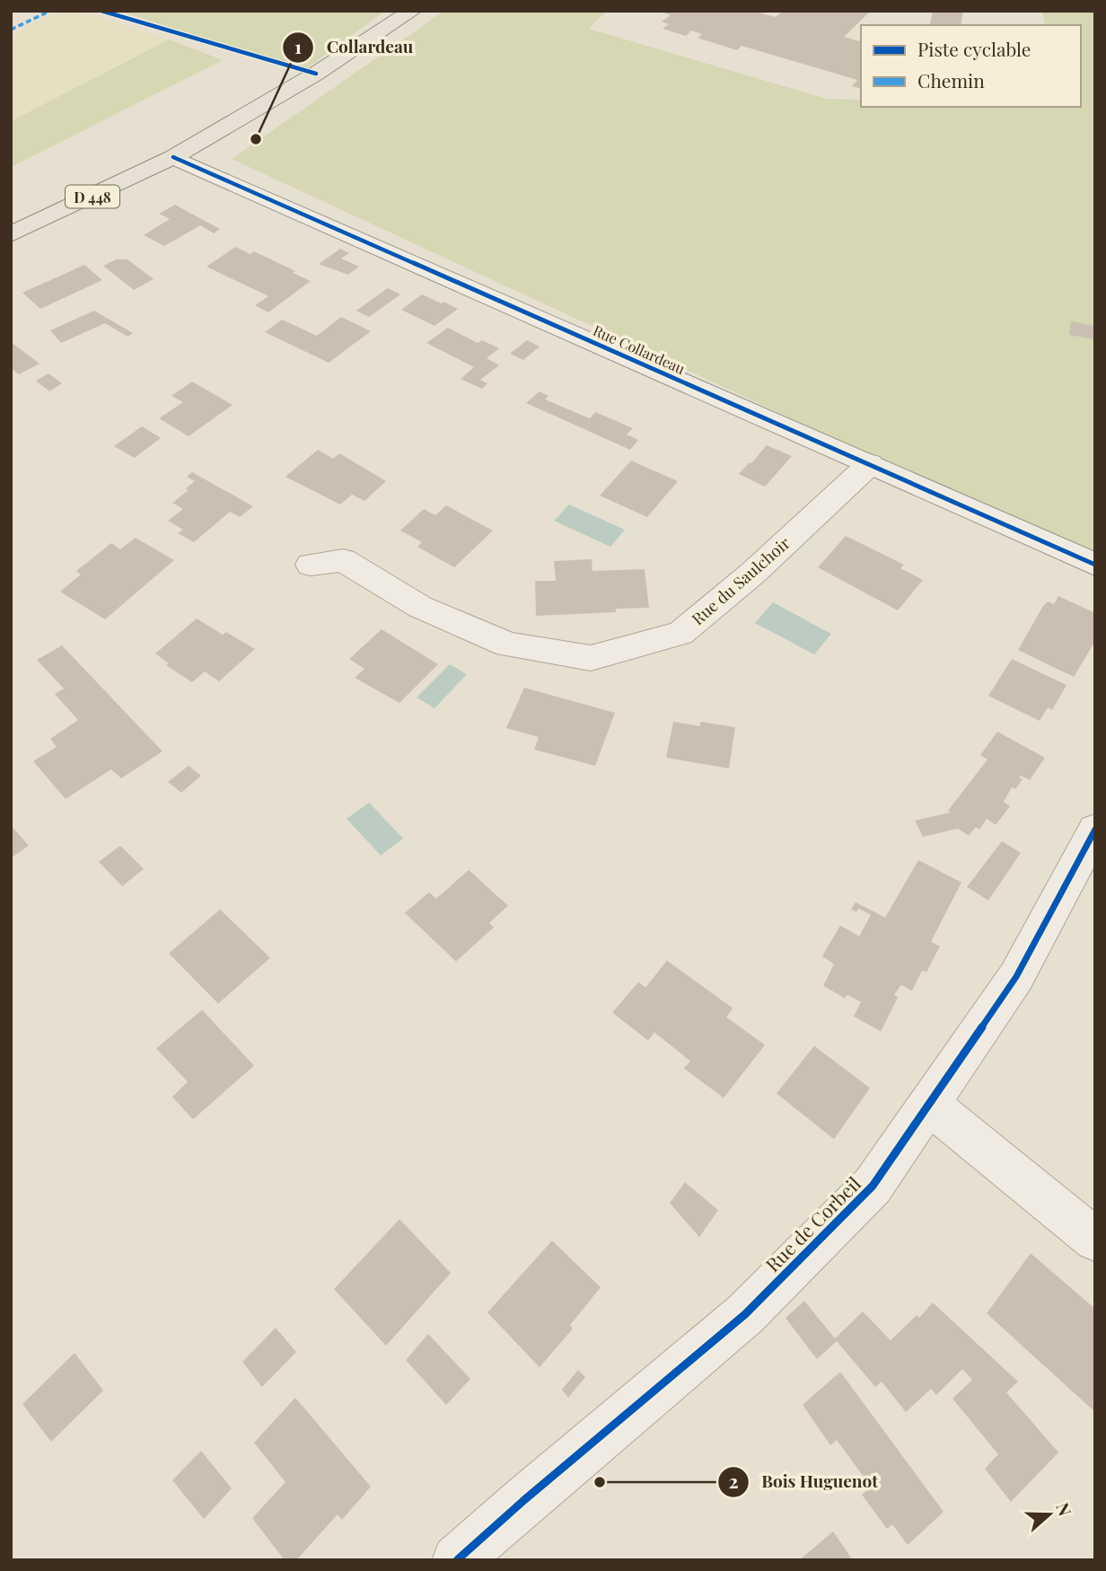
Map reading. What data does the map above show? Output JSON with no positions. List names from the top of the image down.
{
  "streets": {
    "main road": ["D 448"],
    "street": ["Rue Collardeau", "Rue du Saulchoir", "Rue de Corbeil"]
  },
  "crossings": [
    ["D 448", "Rue Collardeau"],
    ["Rue Collardeau", "Rue du Saulchoir"]
  ],
  "places": ["Collardeau", "Bois Huguenot"],
  "legend": ["Piste cyclable", "Chemin"],
  "north": "right"
}
